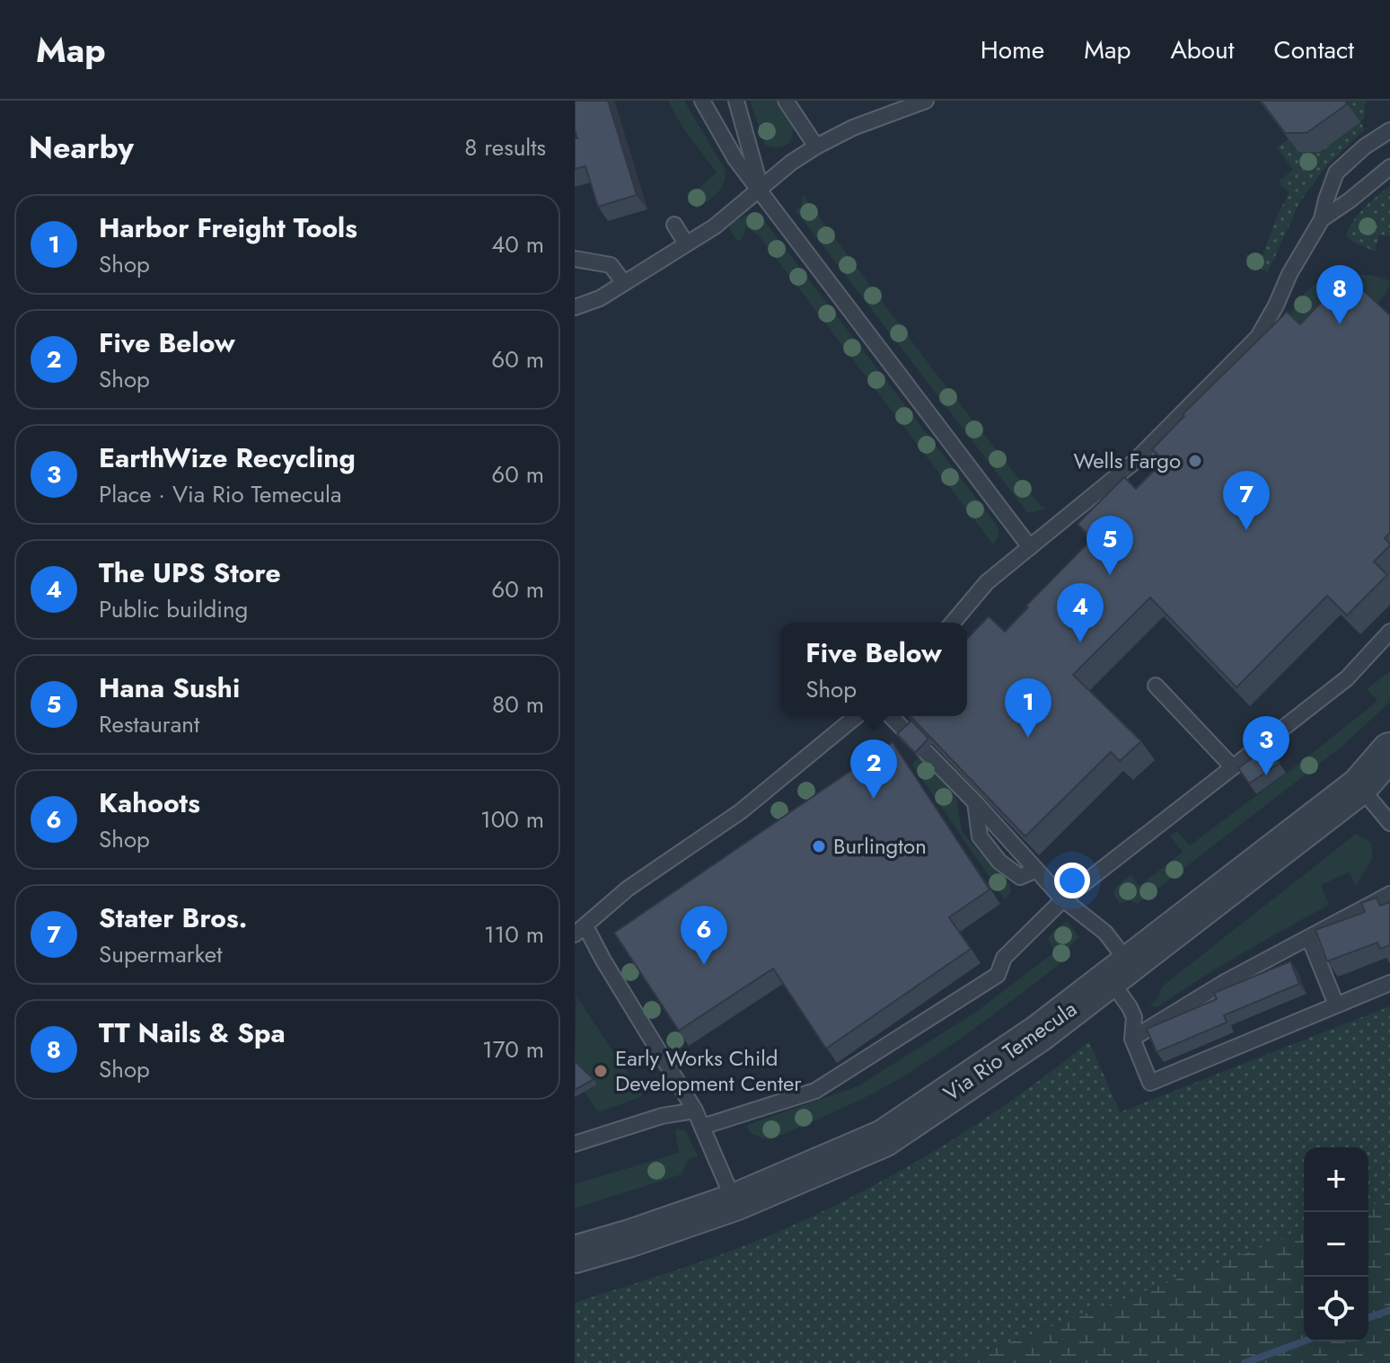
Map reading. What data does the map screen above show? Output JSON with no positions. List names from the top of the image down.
{
  "streets": {
    "street": ["Via Rio Temecula"]
  },
  "places": ["Wells Fargo", "Burlington", "Early Works Child Development Center"],
  "page": {
    "header": "Map",
    "nav": [
      "Home",
      "Map",
      "About",
      "Contact"
    ],
    "heading": ["Nearby", "8 results"],
    "list": [
      {
        "mark": "1",
        "name": "Harbor Freight Tools",
        "note": "Shop",
        "value": "40 m"
      },
      {
        "mark": "2",
        "name": "Five Below",
        "note": "Shop",
        "value": "60 m"
      },
      {
        "mark": "3",
        "name": "EarthWize Recycling",
        "note": "Place · Via Rio Temecula",
        "value": "60 m"
      },
      {
        "mark": "4",
        "name": "The UPS Store",
        "note": "Public building",
        "value": "60 m"
      },
      {
        "mark": "5",
        "name": "Hana Sushi",
        "note": "Restaurant",
        "value": "80 m"
      },
      {
        "mark": "6",
        "name": "Kahoots",
        "note": "Shop",
        "value": "100 m"
      },
      {
        "mark": "7",
        "name": "Stater Bros.",
        "note": "Supermarket",
        "value": "110 m"
      },
      {
        "mark": "8",
        "name": "TT Nails & Spa",
        "note": "Shop",
        "value": "170 m"
      }
    ],
    "pins": [
      "8",
      "7",
      "5",
      "4",
      "1",
      "3",
      "2",
      "6"
    ],
    "popup": ["Five Below", "Shop"],
    "map_buttons": ["+", "−"]
  }
}
